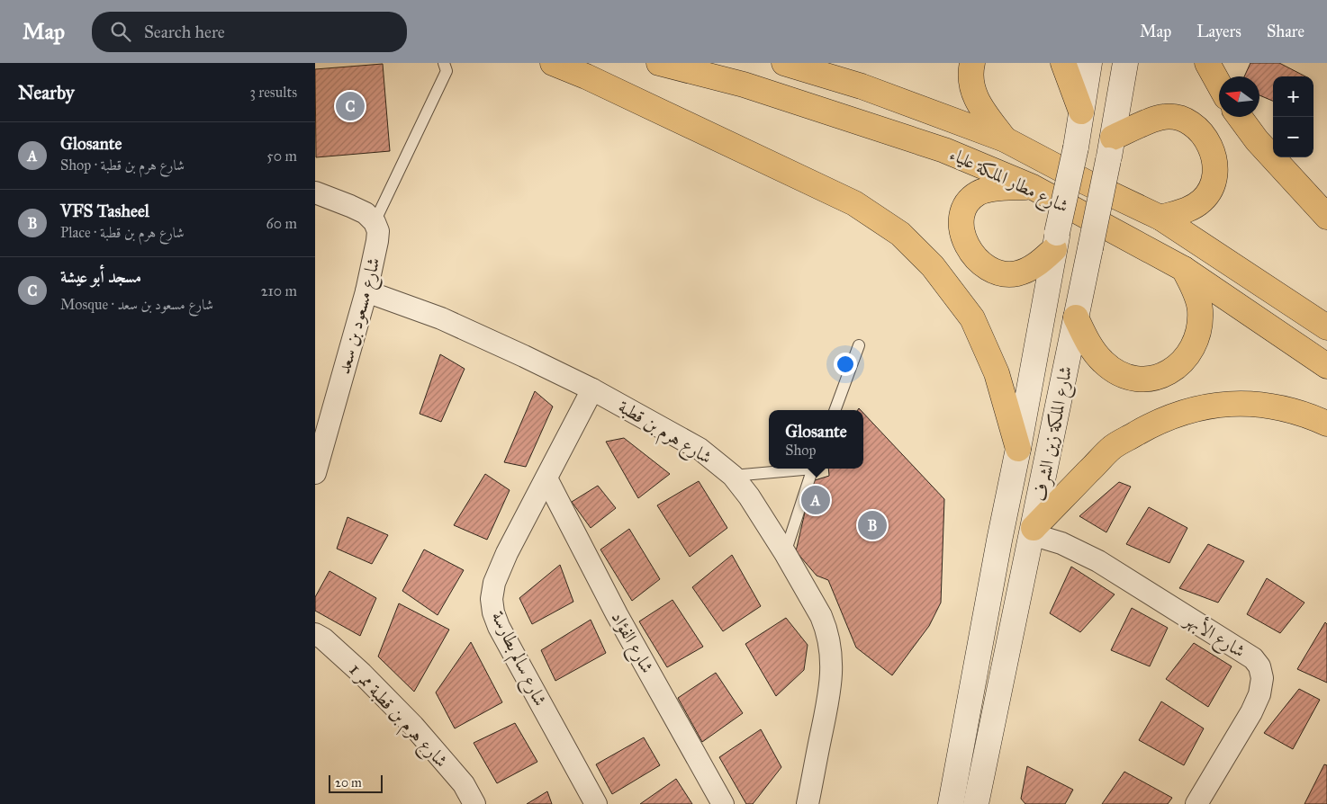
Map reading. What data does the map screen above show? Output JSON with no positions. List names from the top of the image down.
{
  "streets": {
    "highway": ["شارع مطار الملكة علياء"],
    "main road": ["شارع الملكة زين الشرف"],
    "street": [
      "شارع مسعود بن سعد",
      "شارع هرم بن قطبة",
      "شارع الأبهر",
      "شارع الفؤاد",
      "شارع سالم بطارسة",
      "شارع هرم بن قطبة ممر 1"
    ]
  },
  "crossings": [
    ["شارع مسعود بن سعد", "شارع هرم بن قطبة"],
    ["شارع هرم بن قطبة", "شارع سالم بطارسة"],
    ["شارع الملكة زين الشرف", "شارع الأبهر"],
    ["شارع الفؤاد", "شارع سالم بطارسة"]
  ],
  "scale_bar": "20 m",
  "north": "left",
  "page": {
    "header": "Map",
    "search": "Search here",
    "nav": ["Map", "Layers", "Share"],
    "heading": ["Nearby", "3 results"],
    "map_buttons": ["+", "−"],
    "pins": ["C", "A", "B"],
    "list": [
      {
        "mark": "A",
        "name": "Glosante",
        "note": "Shop · شارع هرم بن قطبة",
        "value": "50 m"
      },
      {
        "mark": "B",
        "name": "VFS Tasheel",
        "note": "Place · شارع هرم بن قطبة",
        "value": "60 m"
      },
      {
        "mark": "C",
        "name": "مسجد أبو عيشة",
        "note": "Mosque · شارع مسعود بن سعد",
        "value": "210 m"
      }
    ],
    "popup": ["Glosante", "Shop"],
    "scale": "20 m"
  }
}
